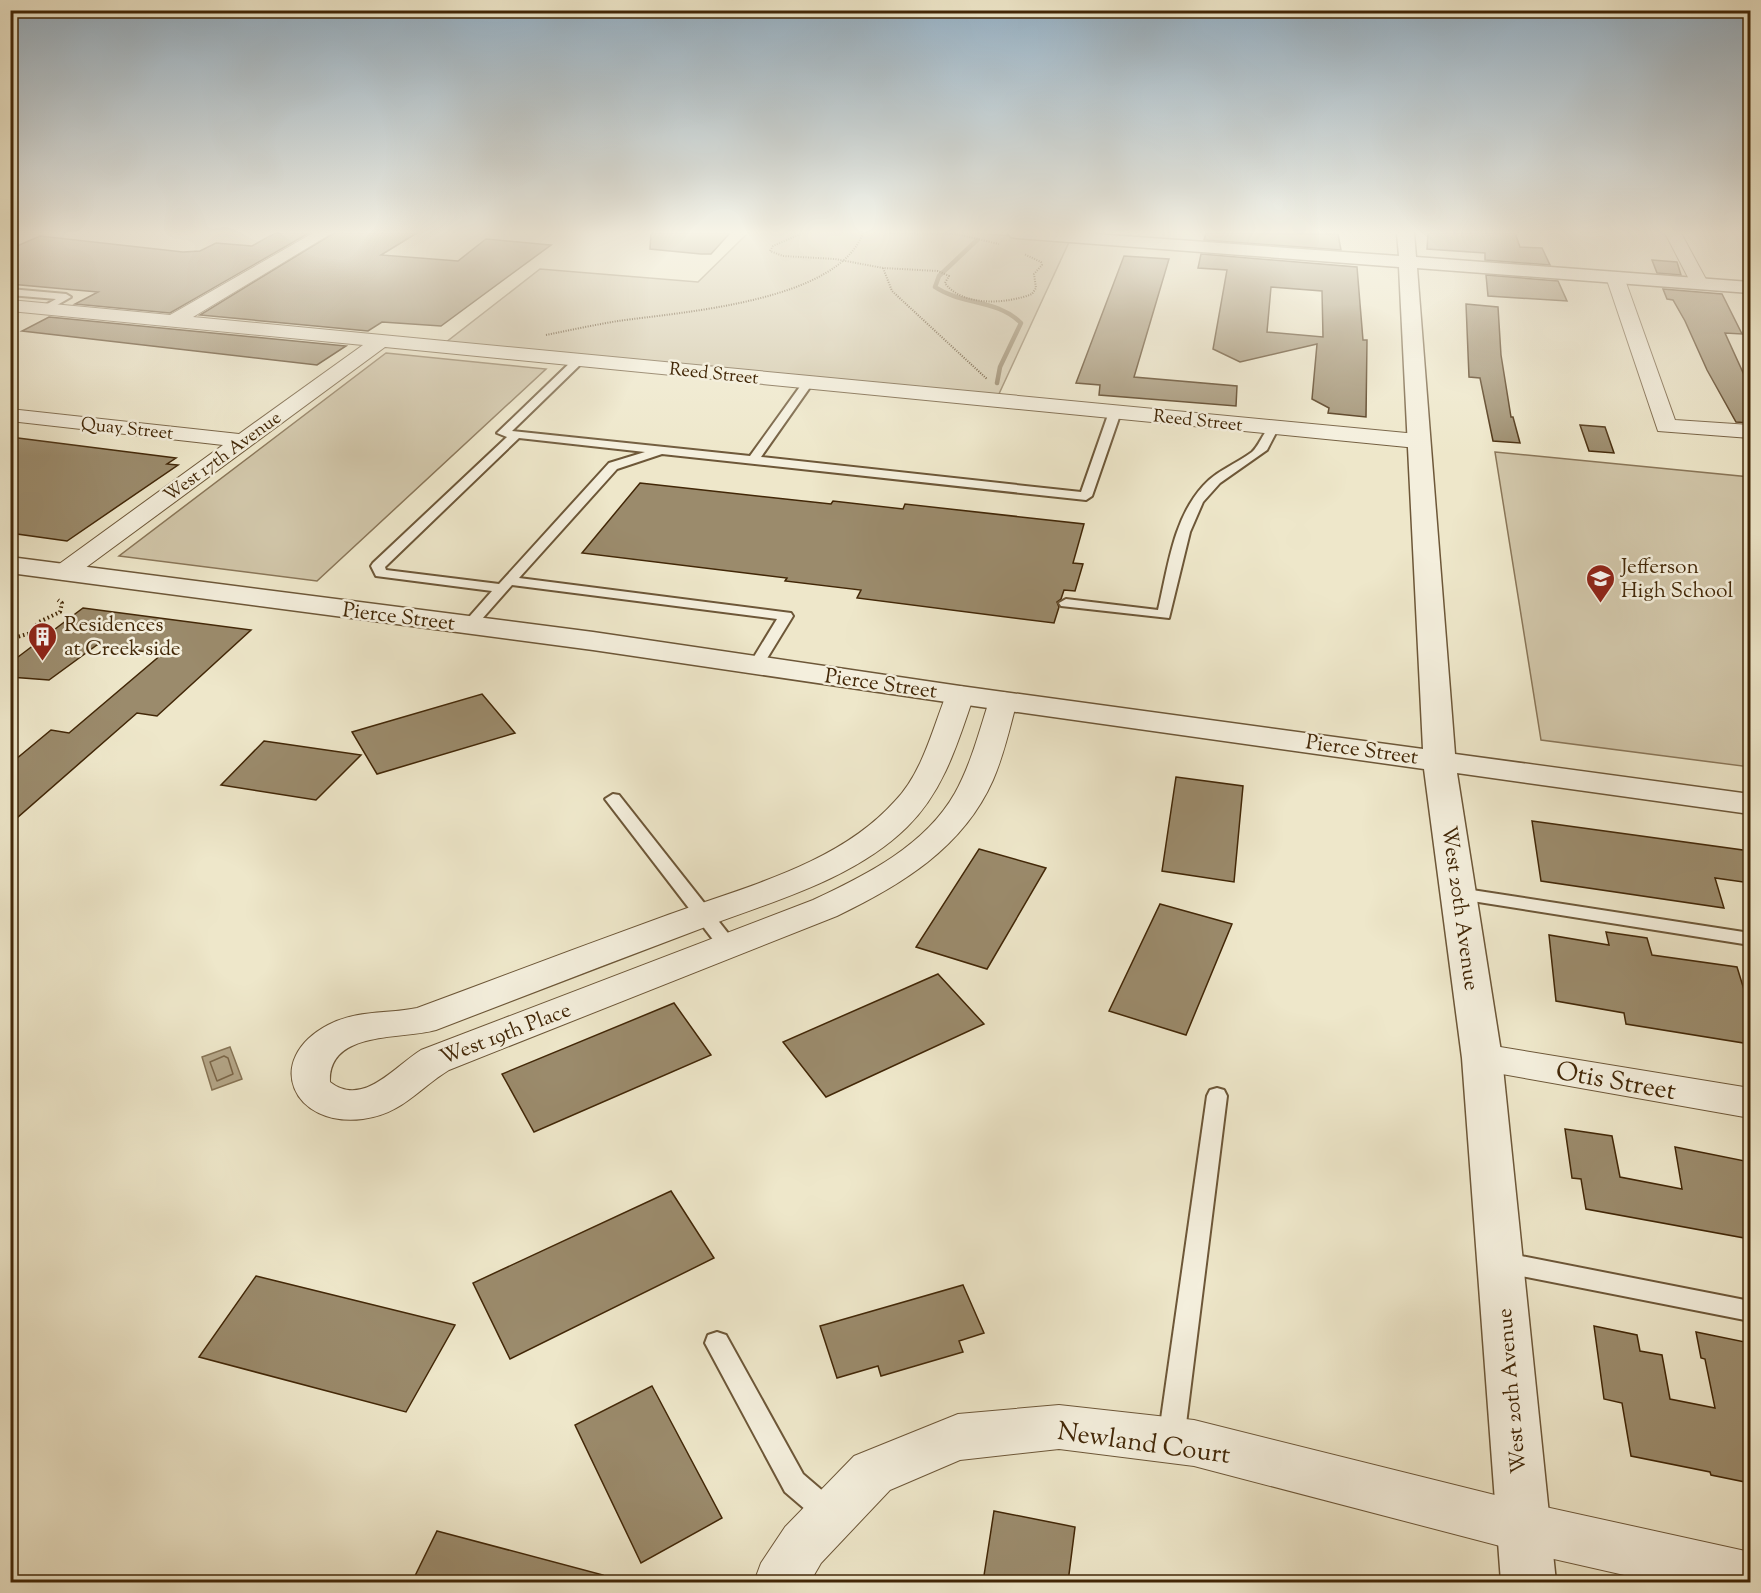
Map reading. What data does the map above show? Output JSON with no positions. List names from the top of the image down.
{
  "streets": {
    "street": [
      "Reed Street",
      "Quay Street",
      "West 17th Avenue",
      "Pierce Street",
      "West 20th Avenue",
      "West 19th Place",
      "Otis Street",
      "Newland Court"
    ]
  },
  "crossings": [
    ["Reed Street", "West 17th Avenue"],
    ["Reed Street", "West 20th Avenue"],
    ["Quay Street", "West 17th Avenue"],
    ["West 17th Avenue", "Pierce Street"],
    ["Pierce Street", "West 20th Avenue"],
    ["Pierce Street", "West 19th Place"],
    ["West 20th Avenue", "Otis Street"],
    ["West 20th Avenue", "Newland Court"]
  ],
  "places": {
    "school or university": ["Jefferson High School"],
    "building": ["Residences at Creek side"]
  }
}
